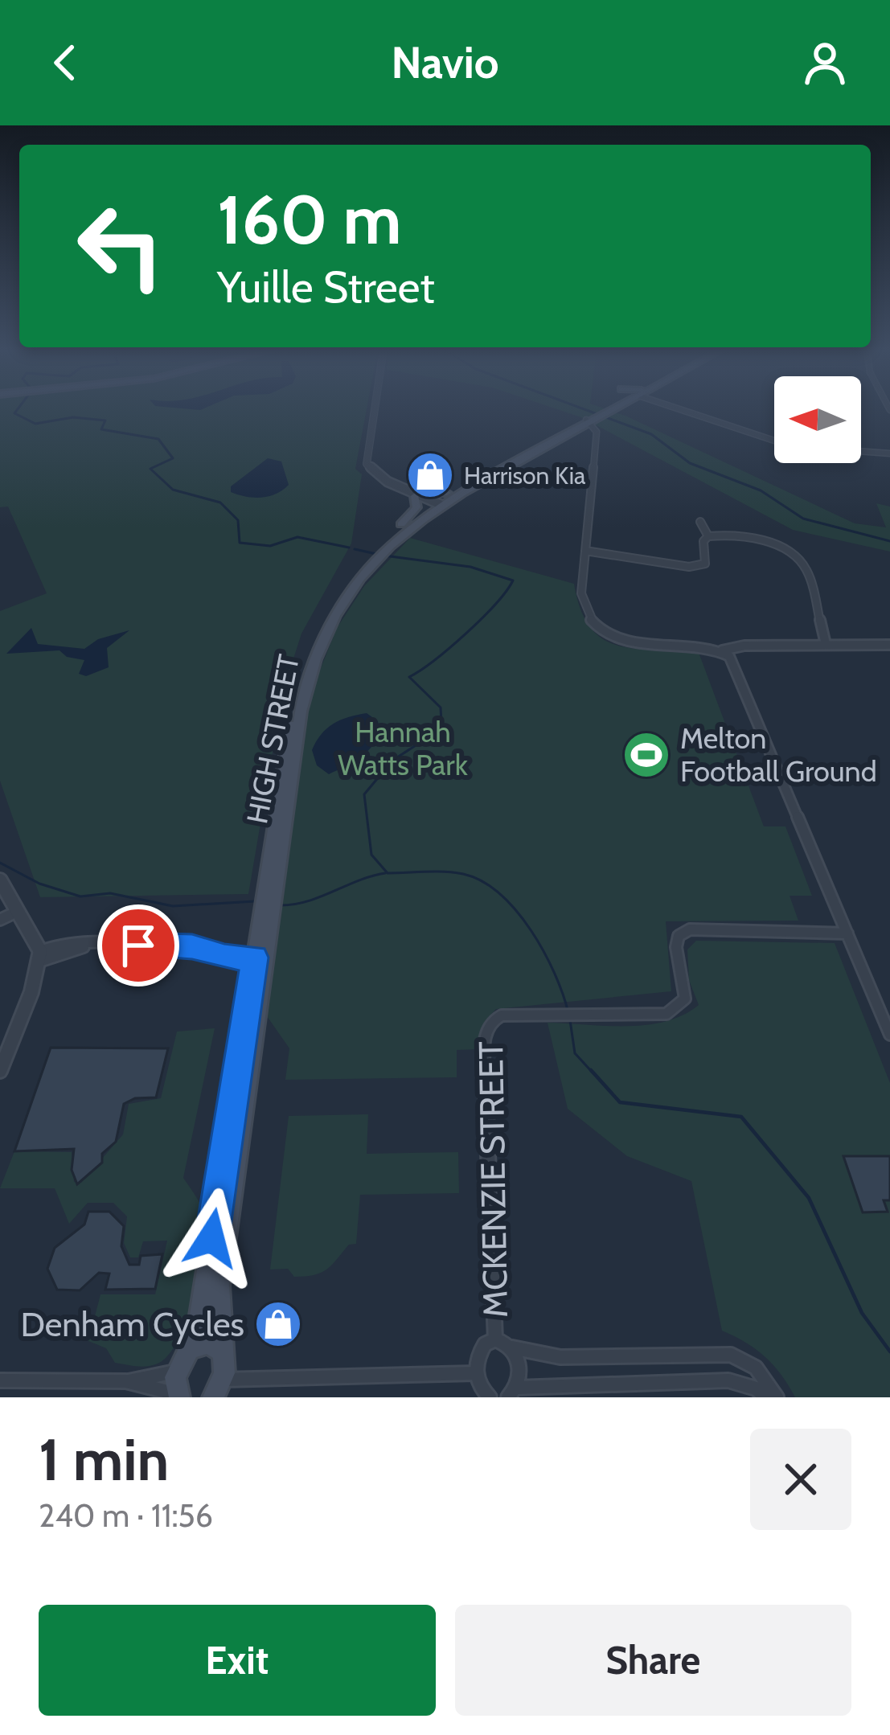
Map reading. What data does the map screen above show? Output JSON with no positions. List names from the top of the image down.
{
  "streets": {
    "main road": ["HIGH STREET"],
    "street": ["MCKENZIE STREET"]
  },
  "parks": ["Hannah Watts Park"],
  "places": {
    "shop": ["Harrison Kia", "Denham Cycles"],
    "sports": ["Melton Football Ground"]
  },
  "north": "left",
  "page": {
    "header": "Navio",
    "turn": ["160 m", "Yuille Street"],
    "heading": ["1 min", "240 m · 11:56"],
    "buttons": ["Exit", "Share"]
  }
}
